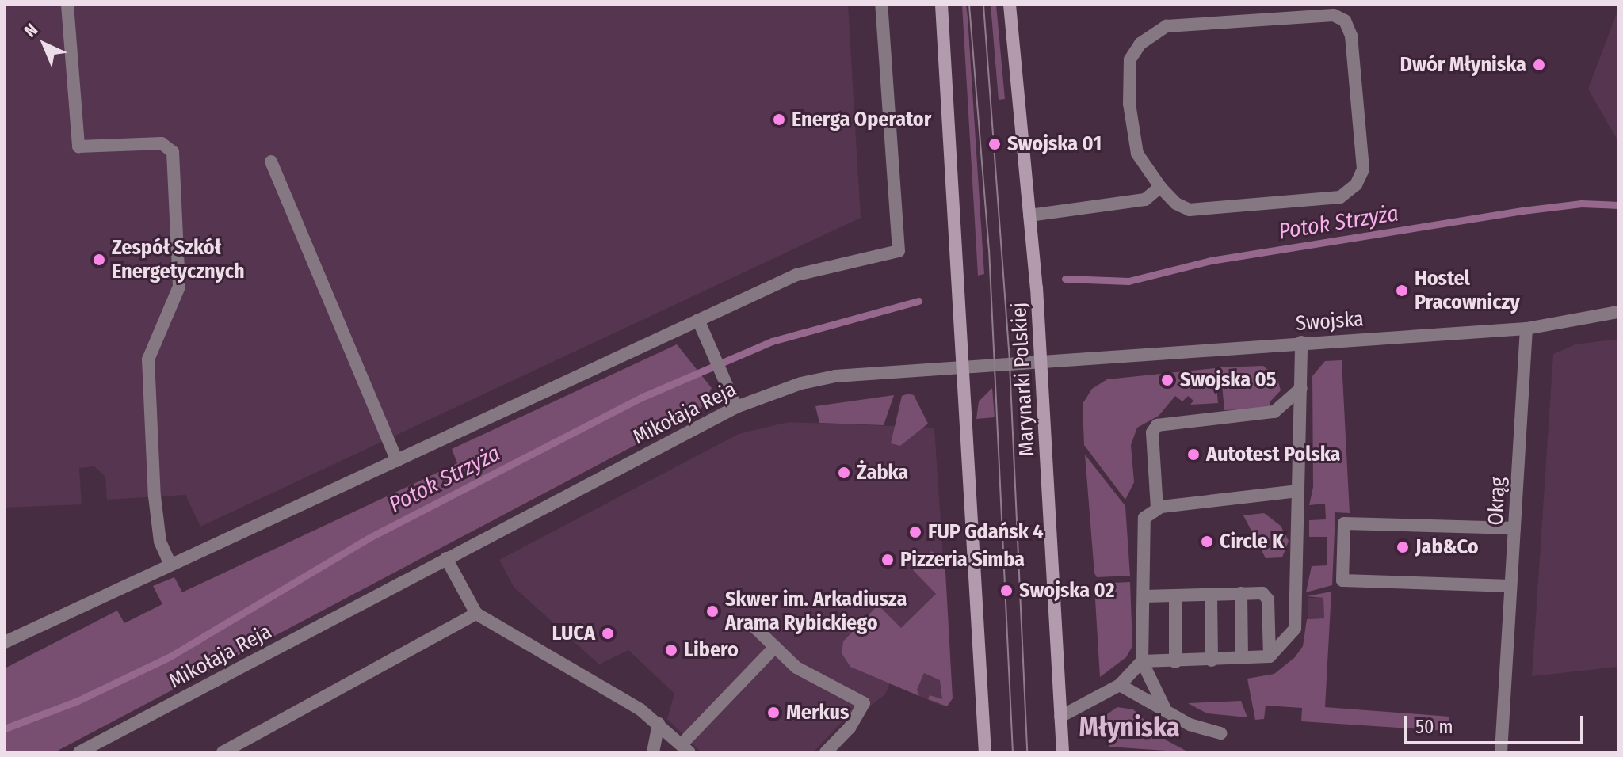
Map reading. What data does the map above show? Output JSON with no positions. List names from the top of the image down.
{
  "streets": {
    "main road": ["Marynarki Polskiej"],
    "street": ["Swojska", "Mikołaja Reja", "Okrąg"]
  },
  "crossings": [
    ["Swojska", "Marynarki Polskiej"],
    ["Swojska", "Mikołaja Reja"],
    ["Swojska", "Okrąg"]
  ],
  "districts": ["Młyniska"],
  "water": ["Potok Strzyża"],
  "places": [
    "Dwór Młyniska",
    "Energa Operator",
    "Swojska 01",
    "Zespół Szkół Energetycznych",
    "Hostel Pracowniczy",
    "Swojska 05",
    "Autotest Polska",
    "Żabka",
    "FUP Gdańsk 4",
    "Circle K",
    "Jab&Co",
    "Pizzeria Simba",
    "Swojska 02",
    "Skwer im. Arkadiusza Arama Rybickiego",
    "LUCA",
    "Libero",
    "Merkus"
  ],
  "scale_bar": "50 m",
  "north": "top left"
}
